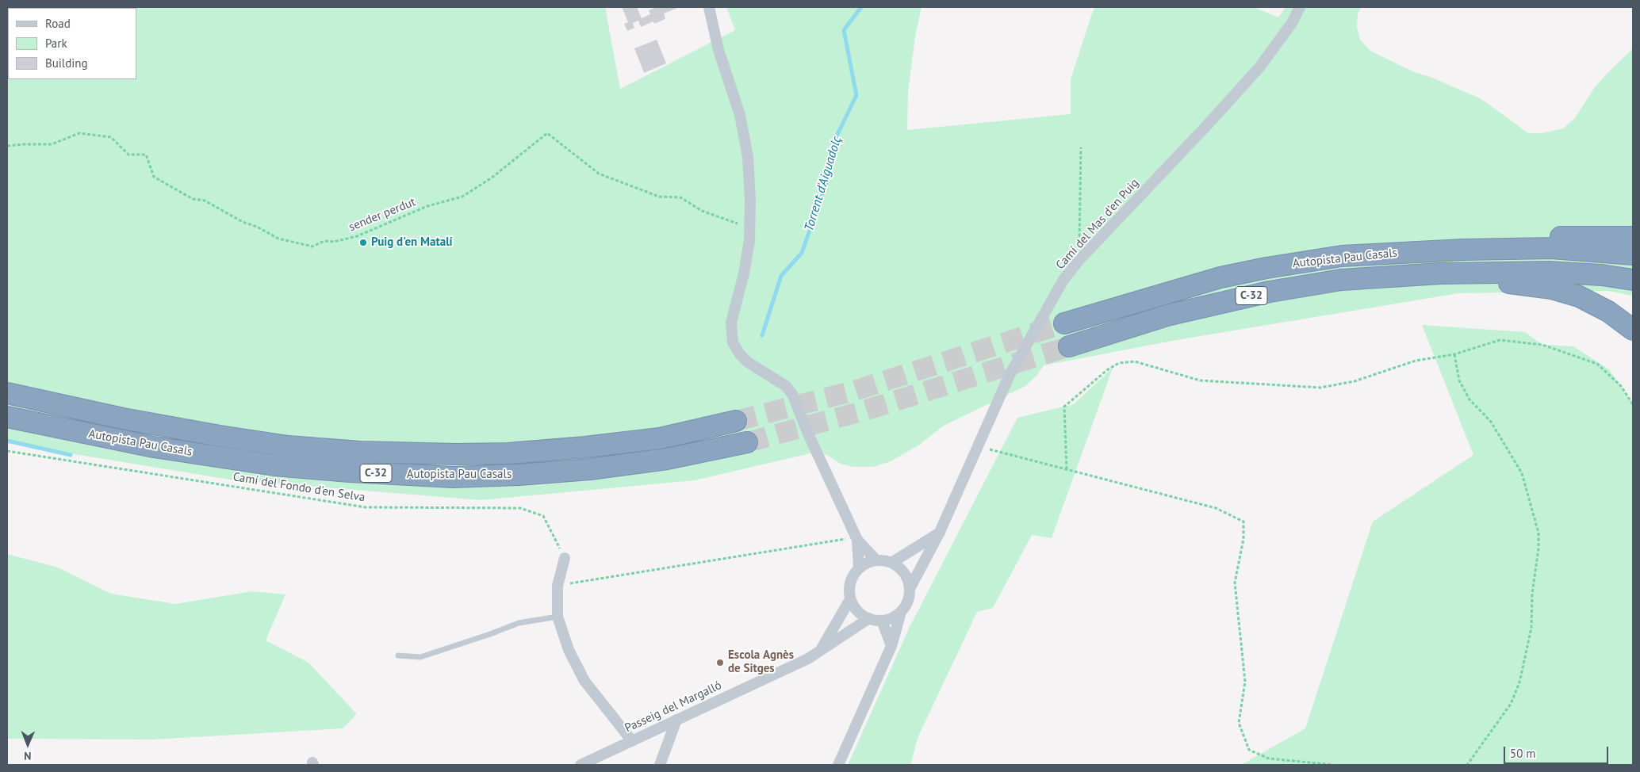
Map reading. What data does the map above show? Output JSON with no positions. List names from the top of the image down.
{
  "streets": {
    "highway": ["Autopista Pau Casals", "C-32"],
    "street": ["Camí del Mas d'en Puig", "Passeig del Margalló"],
    "path": ["sender perdut", "Camí del Fondo d'en Selva"]
  },
  "crossings": [
    ["Camí del Mas d'en Puig", "Passeig del Margalló"]
  ],
  "water": ["Torrent d'Aiguadolç"],
  "places": ["Puig d'en Matalí", "Escola Agnès de Sitges"],
  "legend": ["Road", "Park", "Building"],
  "scale_bar": "50 m",
  "north": "bottom"
}
